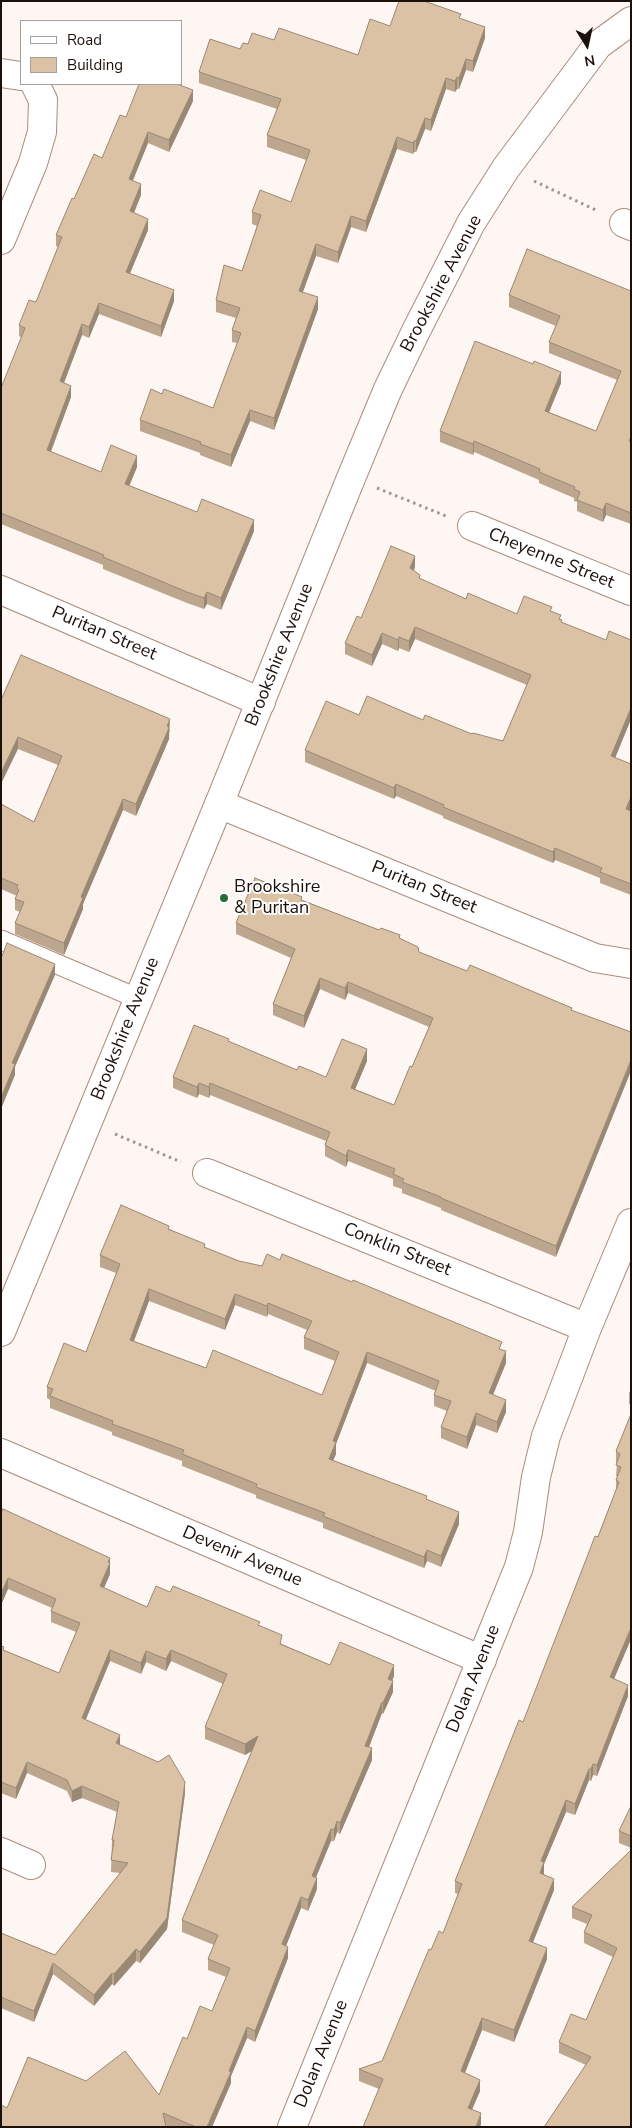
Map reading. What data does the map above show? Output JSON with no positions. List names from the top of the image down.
{
  "streets": {
    "street": [
      "Brookshire Avenue",
      "Cheyenne Street",
      "Puritan Street",
      "Conklin Street",
      "Devenir Avenue",
      "Dolan Avenue"
    ]
  },
  "crossings": [
    ["Brookshire Avenue", "Puritan Street"],
    ["Conklin Street", "Dolan Avenue"],
    ["Devenir Avenue", "Dolan Avenue"]
  ],
  "places": ["Brookshire & Puritan"],
  "legend": ["Road", "Building"],
  "north": "bottom"
}
